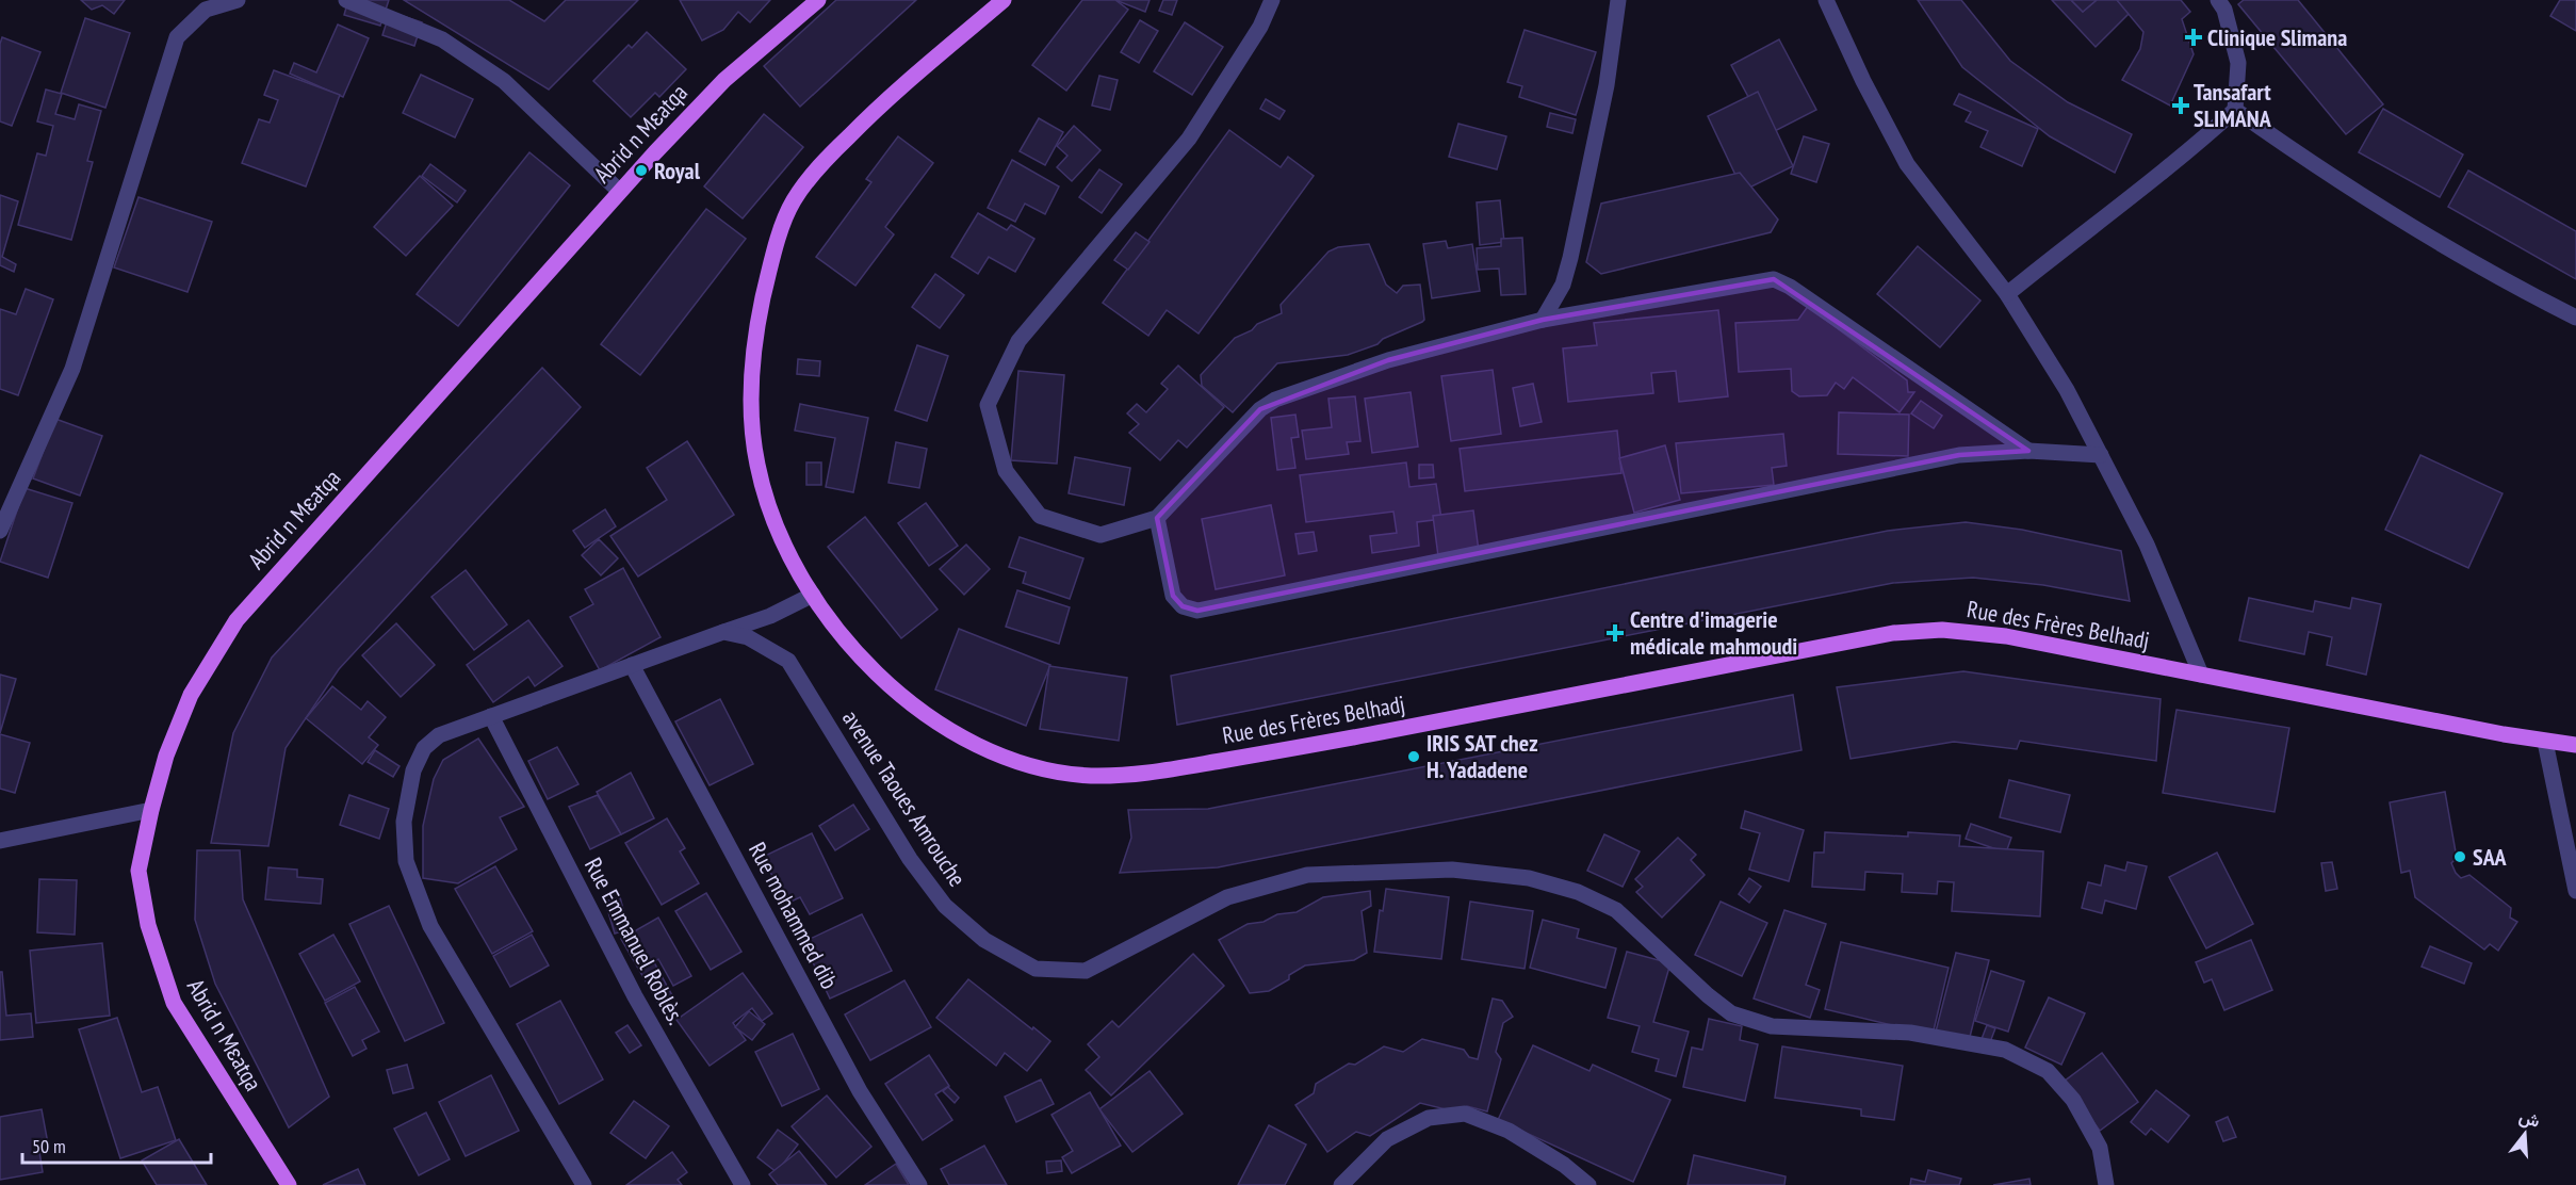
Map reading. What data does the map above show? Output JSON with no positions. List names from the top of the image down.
{
  "streets": {
    "main road": ["Abrid n Mɛatqa", "Rue des Frères Belhadj"],
    "street": ["avenue Taoues Amrouche", "Rue mohammed dib", "Rue Emmanuel Roblès."]
  },
  "places": {
    "health": ["Clinique Slimana", "Tansafart SLIMANA", "Centre d'imagerie médicale mahmoudi"],
    "other": ["Royal", "IRIS SAT chez H. Yadadene", "SAA"]
  },
  "scale_bar": "50 m",
  "north": "top"
}
